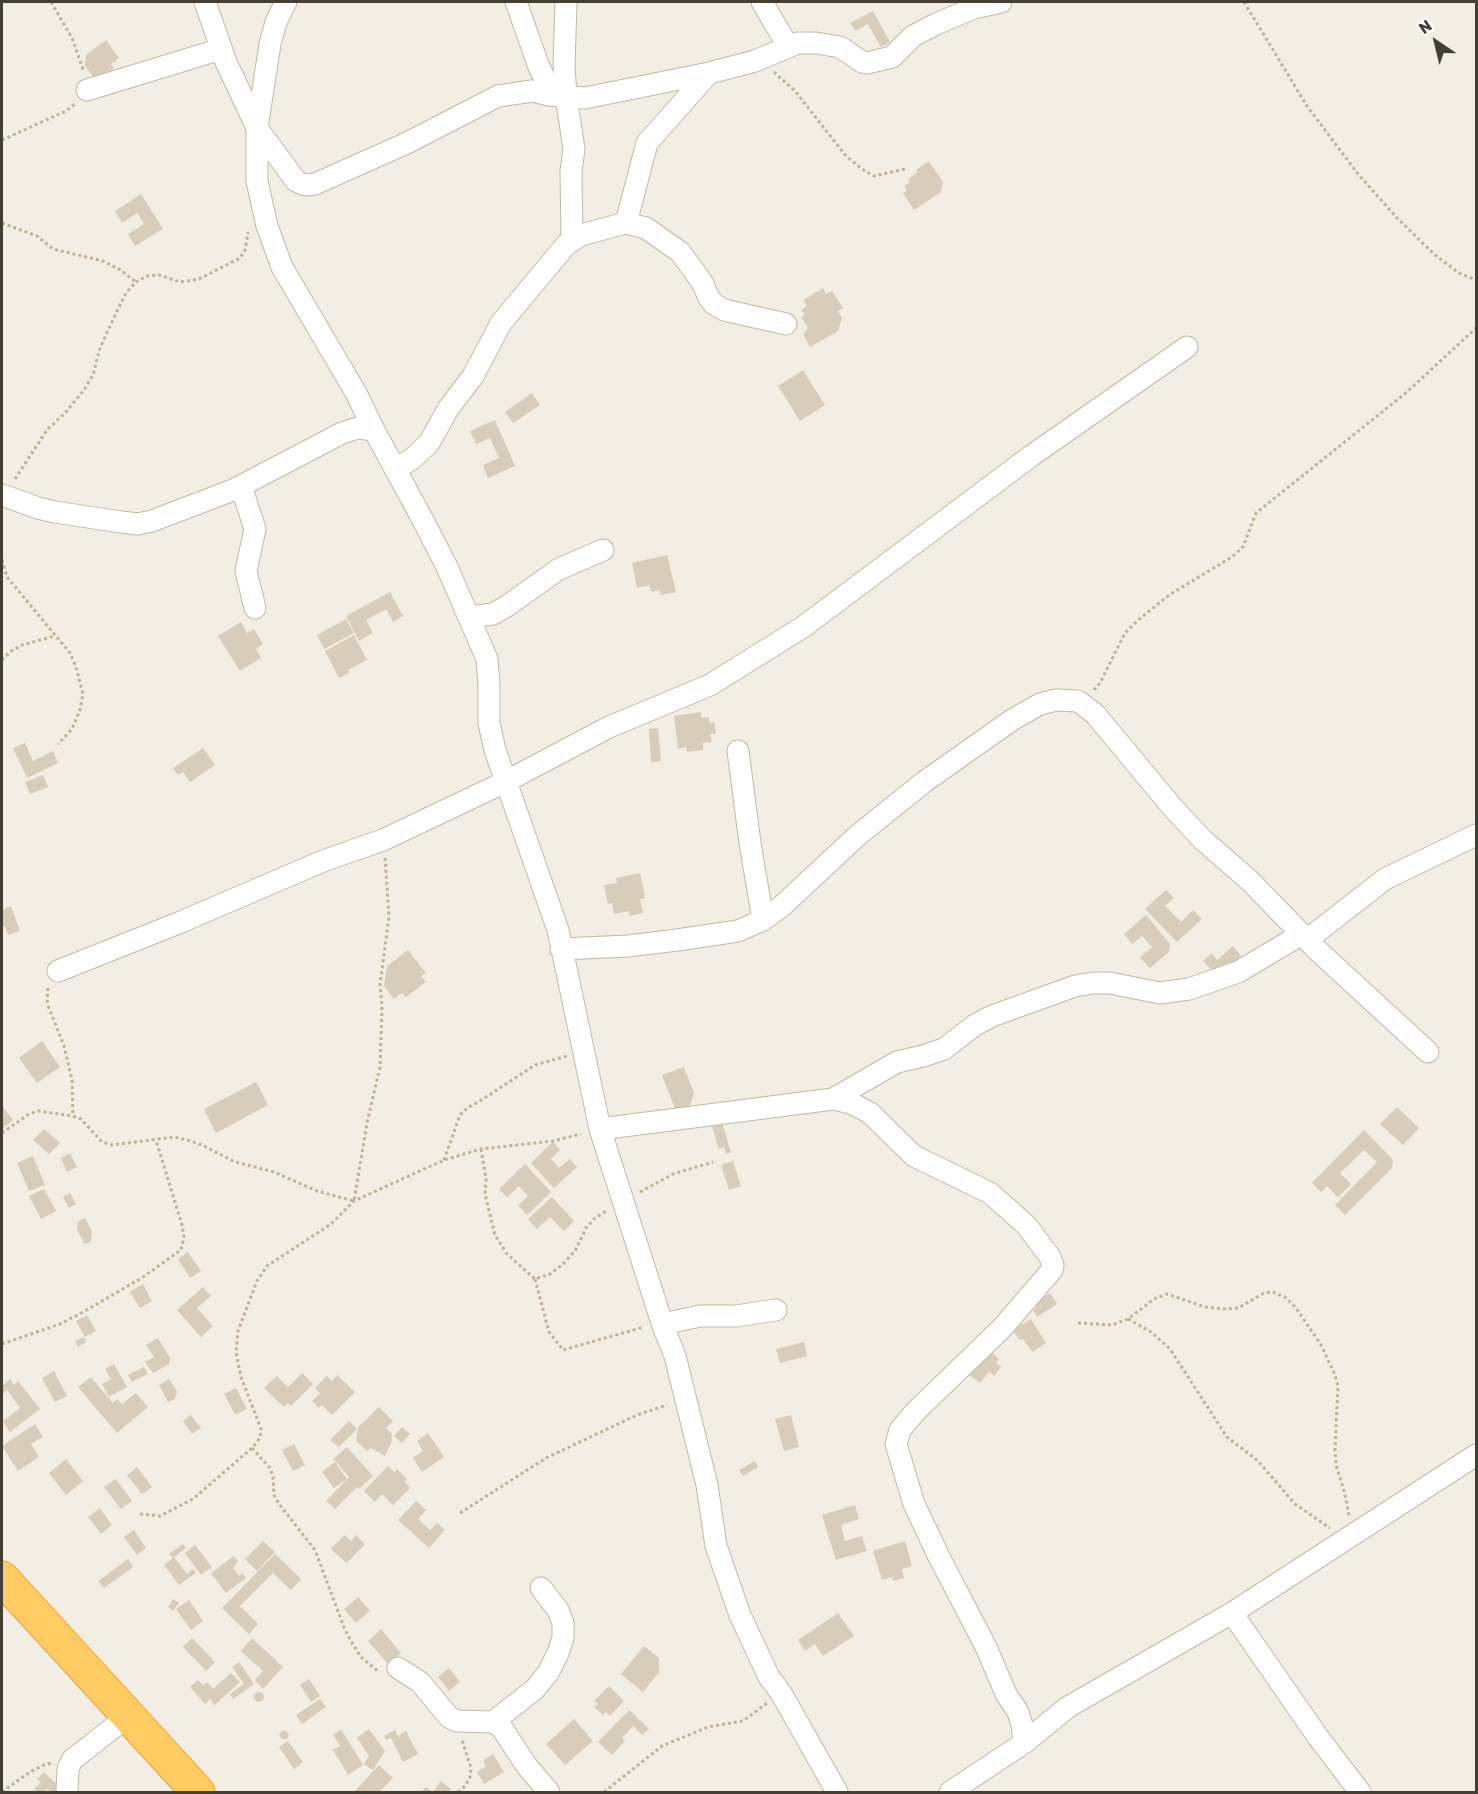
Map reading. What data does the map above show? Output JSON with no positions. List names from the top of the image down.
{
  "north": "top left"
}
